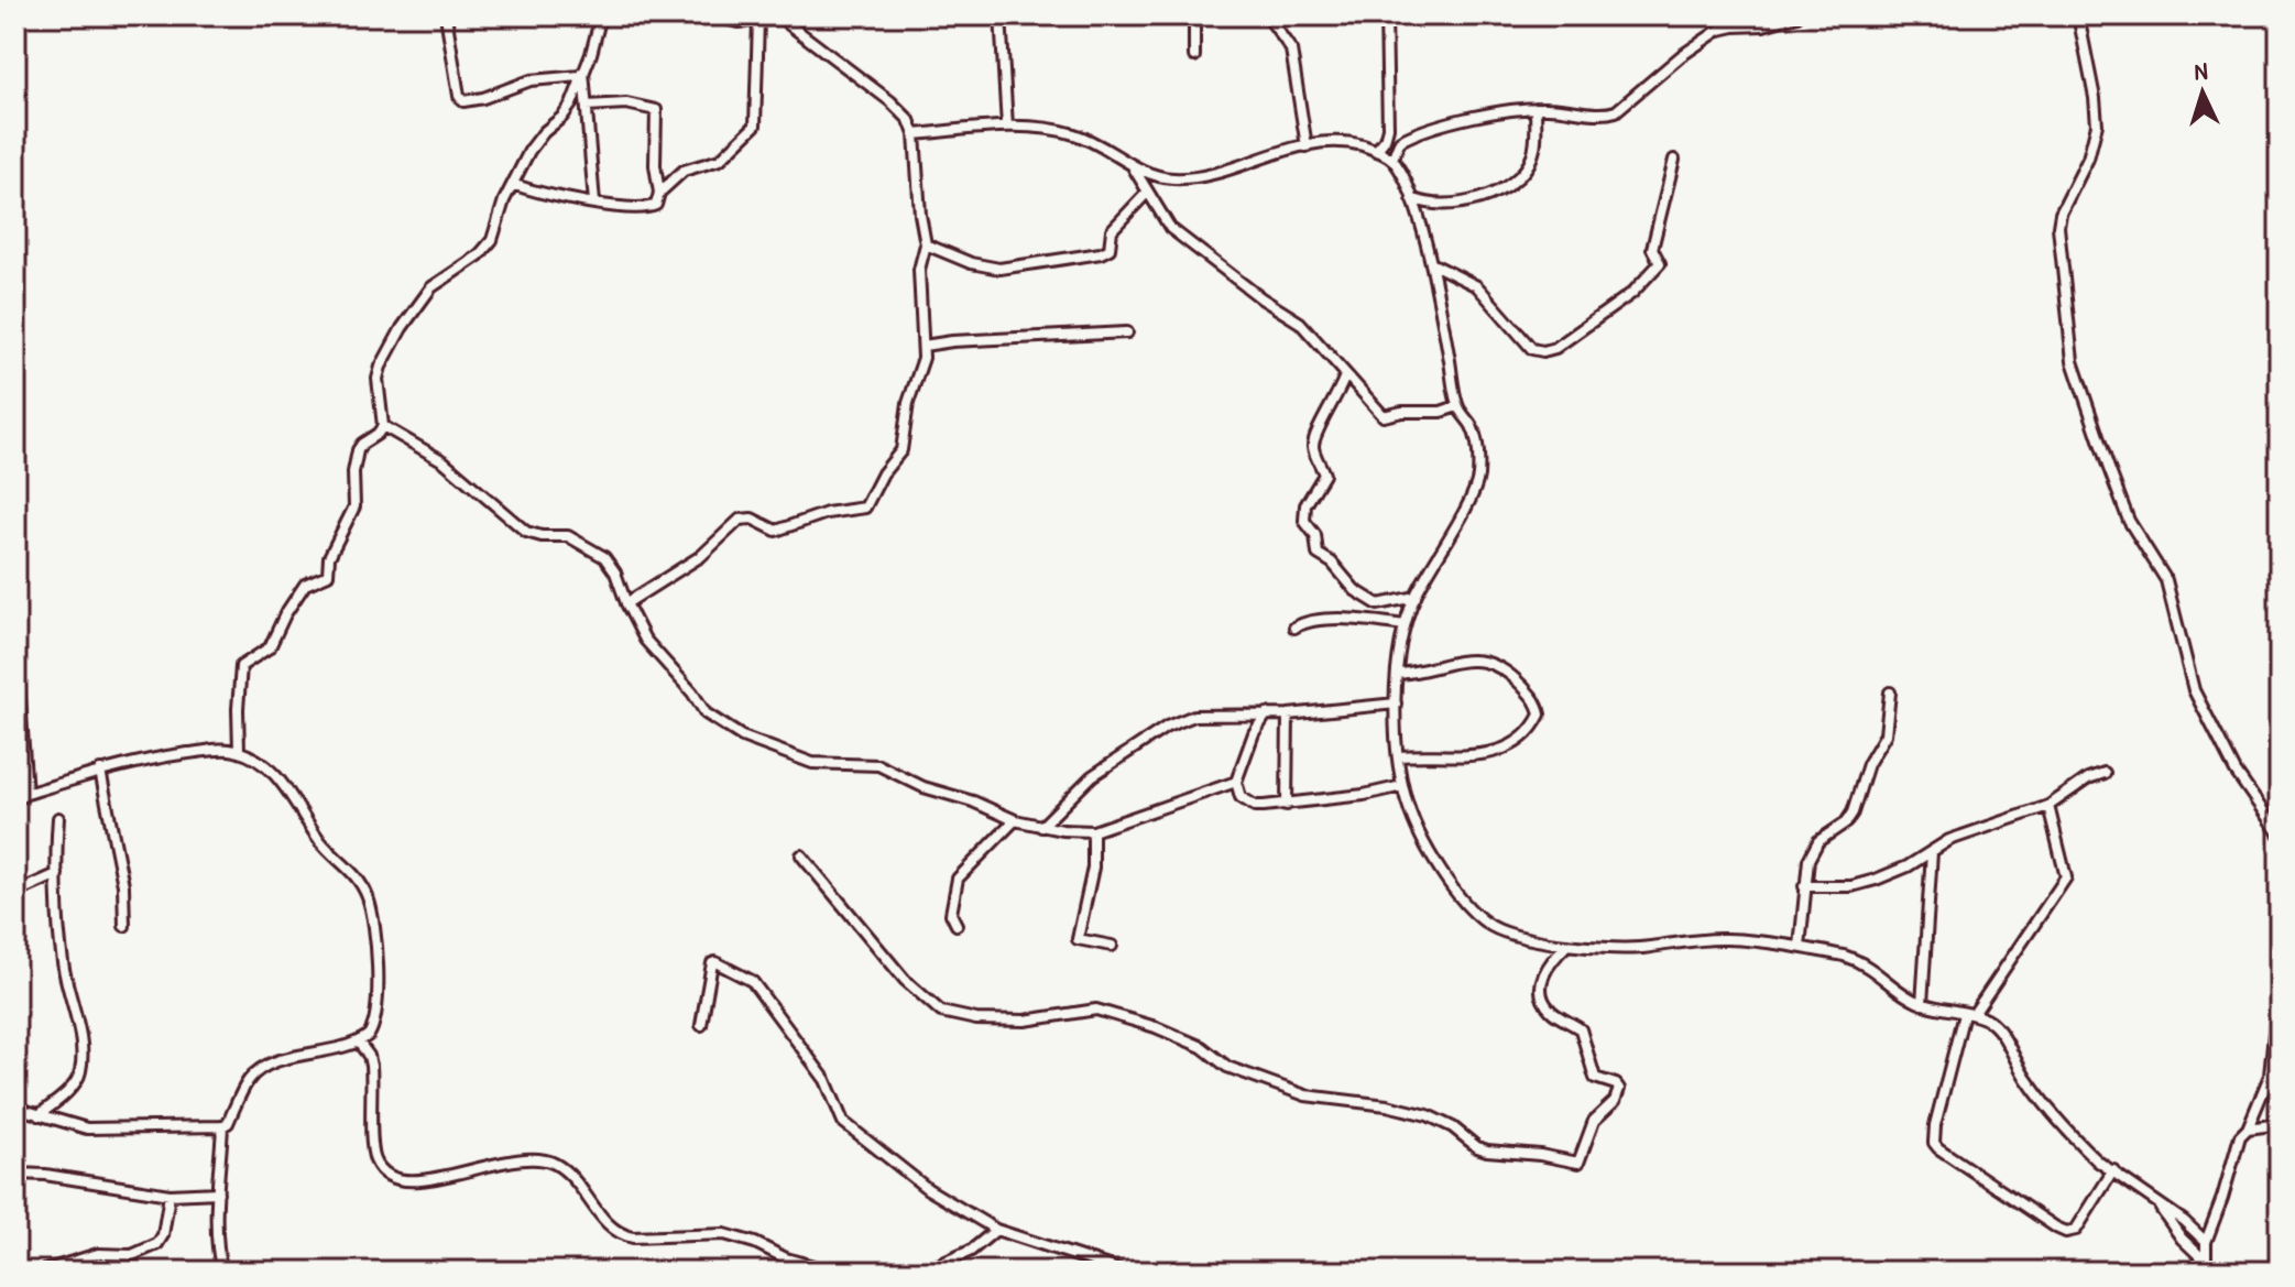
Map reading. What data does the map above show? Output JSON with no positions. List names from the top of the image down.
{
  "north": "top"
}
